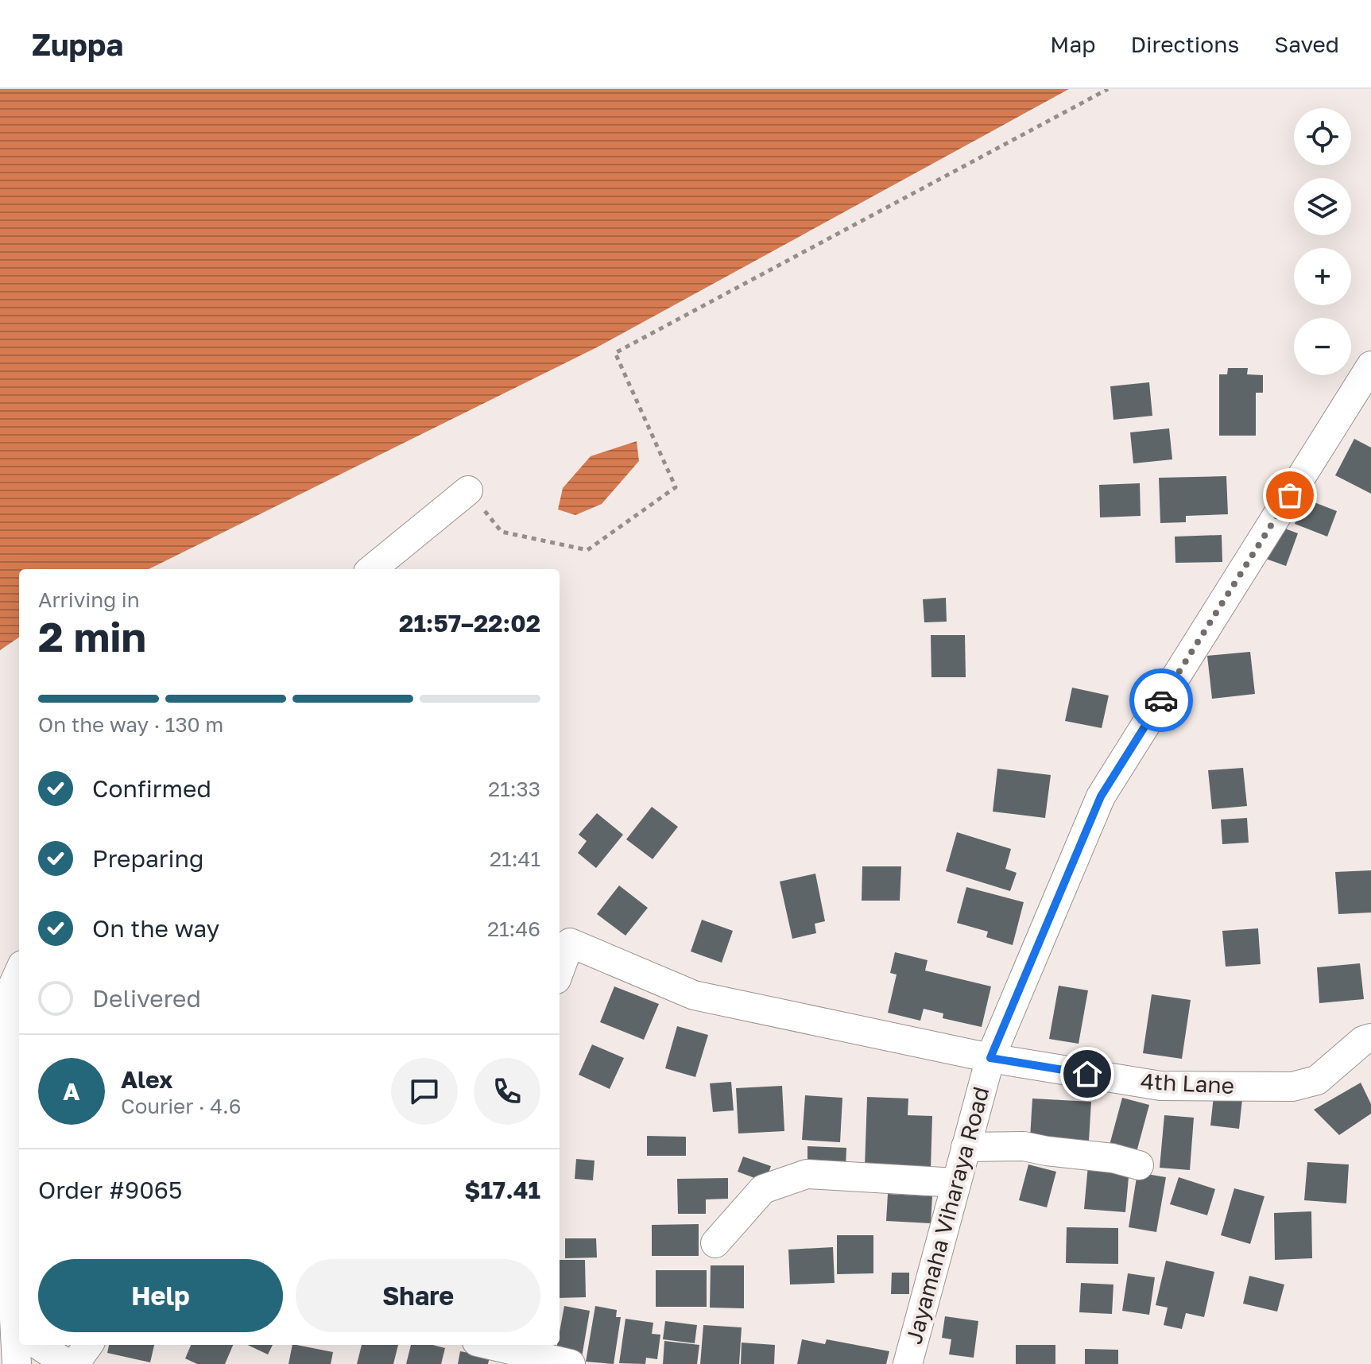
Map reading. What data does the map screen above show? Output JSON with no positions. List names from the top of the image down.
{
  "streets": {
    "street": ["4th Lane", "Jayamaha Viharaya Road"]
  },
  "crossings": [
    ["4th Lane", "Jayamaha Viharaya Road"]
  ],
  "page": {
    "header": "Zuppa",
    "nav": ["Map", "Directions", "Saved"],
    "map_buttons": ["+", "−"],
    "heading": ["2 min", "Arriving in", "21:57–22:02"],
    "panel": [
      "Alex",
      "Courier · 4.6",
      "Order #9065",
      "$17.41"
    ],
    "bar": "On the way · 130 m",
    "list": [
      ["Confirmed", "21:33"],
      ["Preparing", "21:41"],
      ["On the way", "21:46"],
      "Delivered"
    ],
    "round": "A",
    "buttons": ["Help", "Share"]
  }
}
